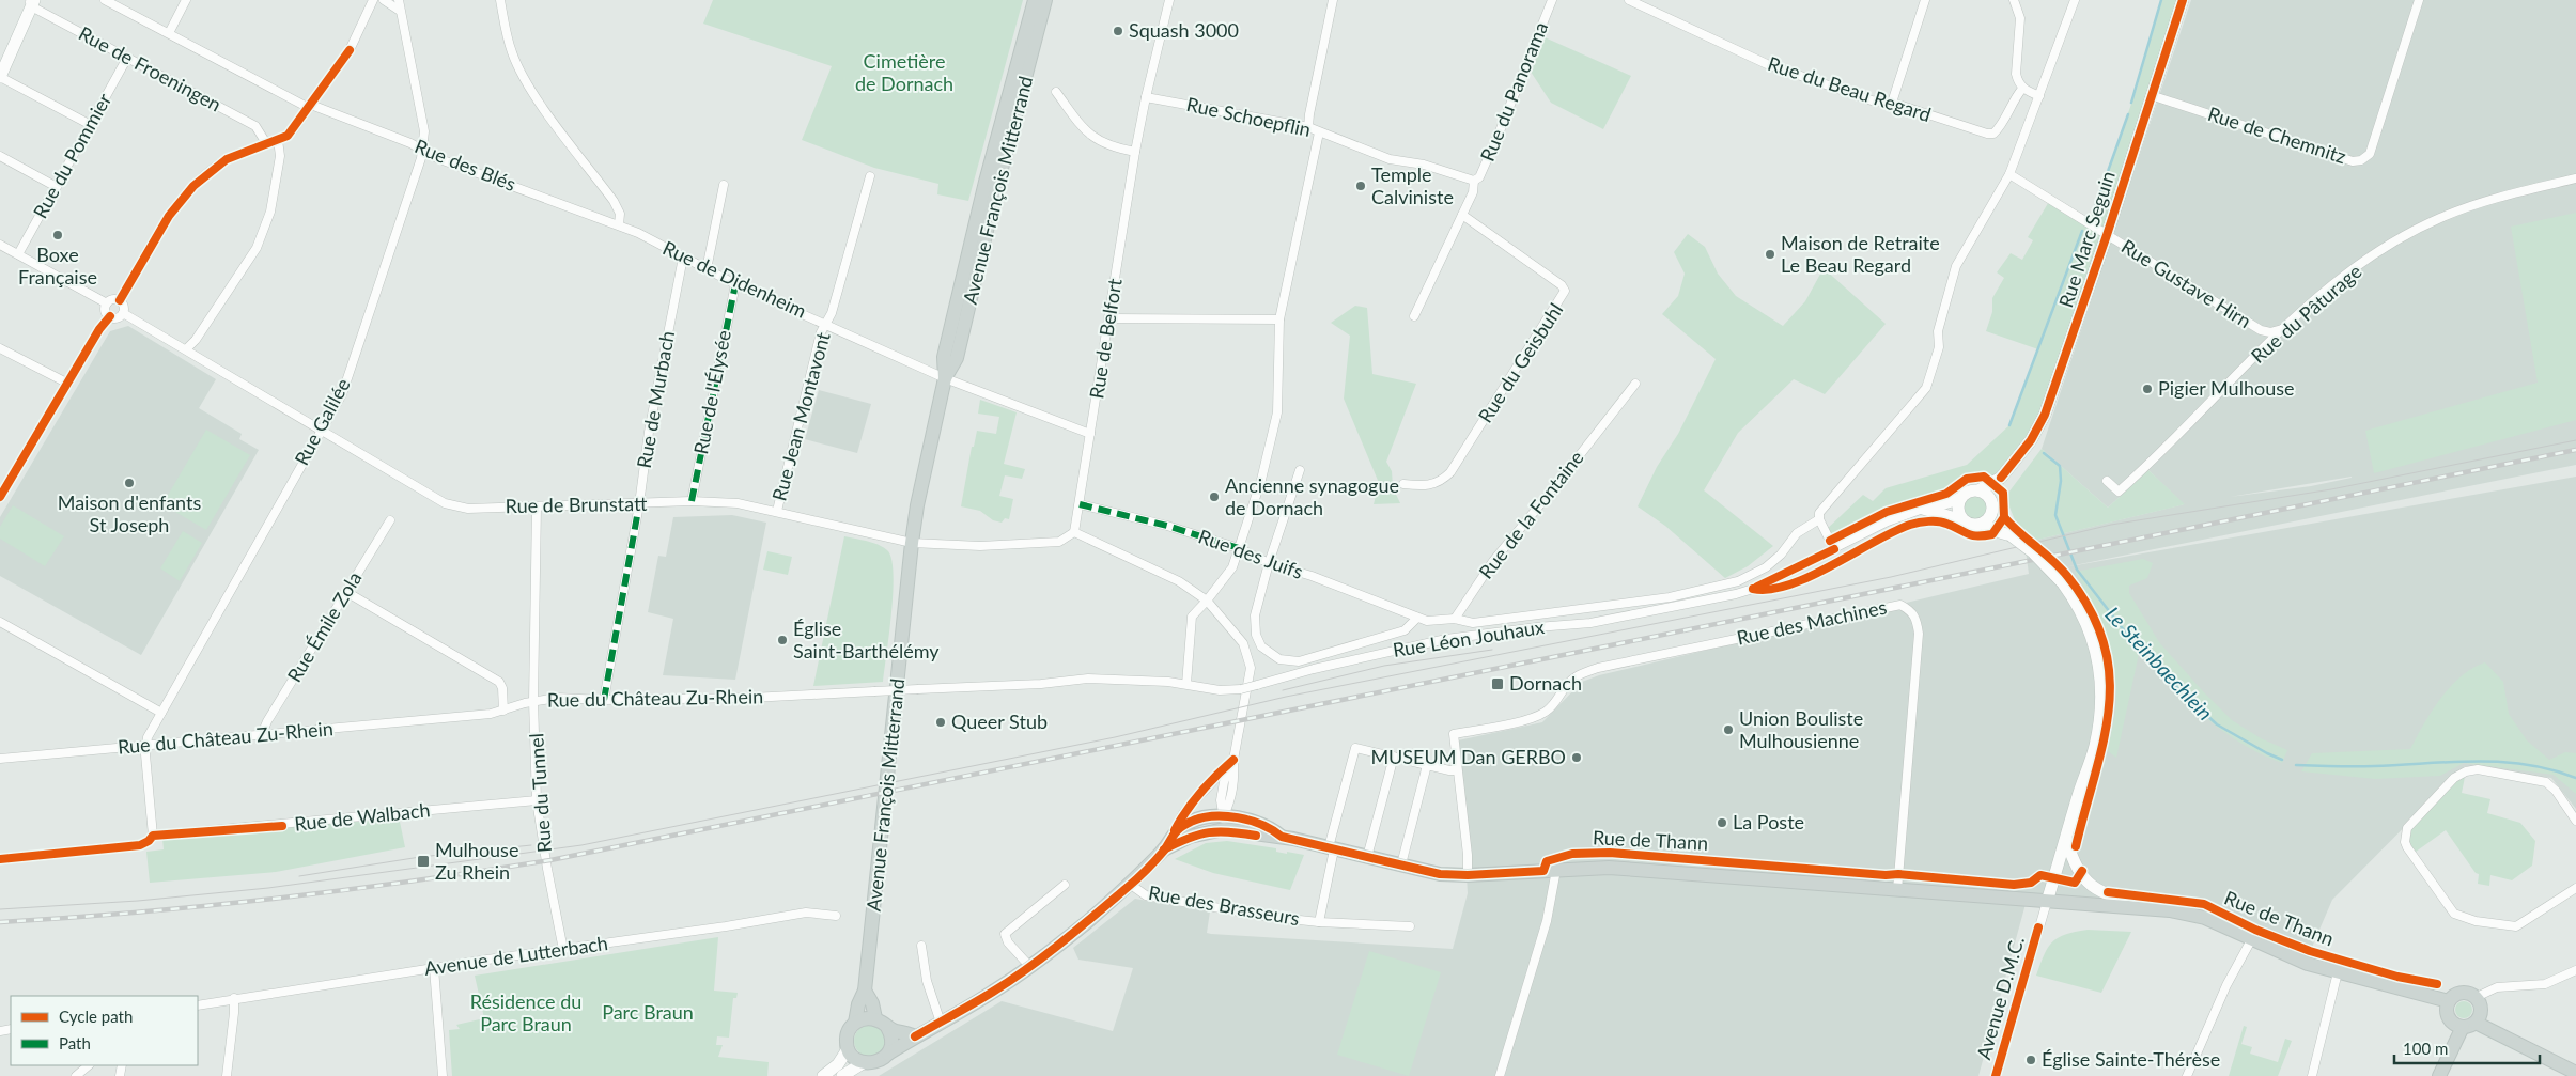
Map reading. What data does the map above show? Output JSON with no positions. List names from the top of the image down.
{
  "streets": {
    "main road": ["Avenue François Mitterrand", "Rue de Thann"],
    "street": [
      "Rue de Froeningen",
      "Rue du Beau Regard",
      "Rue du Panorama",
      "Rue Schoepflin",
      "Rue de Chemnitz",
      "Rue du Pommier",
      "Rue des Blés",
      "Rue Marc Seguin",
      "Rue de Didenheim",
      "Rue Gustave Hirn",
      "Rue du Pâturage",
      "Rue de Belfort",
      "Rue du Geisbuhl",
      "Rue de l'Élysée",
      "Rue de Murbach",
      "Rue Jean Montavont",
      "Rue Galilée",
      "Rue de Brunstatt",
      "Rue de la Fontaine",
      "Rue des Juifs",
      "Rue des Machines",
      "Rue Émile Zola",
      "Rue Léon Jouhaux",
      "Rue du Château Zu-Rhein",
      "Rue du Tunnel",
      "Rue de Walbach",
      "Rue des Brasseurs",
      "Avenue de Lutterbach",
      "Avenue D.M.C."
    ]
  },
  "crossings": [
    ["Rue de Froeningen", "Rue du Pommier"],
    ["Rue du Panorama", "Rue Schoepflin"],
    ["Rue du Panorama", "Rue du Geisbuhl"],
    ["Rue Schoepflin", "Rue de Belfort"],
    ["Rue de Chemnitz", "Rue Marc Seguin"],
    ["Rue des Blés", "Rue de Didenheim"],
    ["Rue des Blés", "Rue Galilée"],
    ["Avenue François Mitterrand", "Rue de Didenheim"],
    ["Avenue François Mitterrand", "Rue de Brunstatt"],
    ["Rue Marc Seguin", "Rue Gustave Hirn"],
    ["Rue Marc Seguin", "Rue Léon Jouhaux"],
    ["Rue de Didenheim", "Rue de Belfort"],
    ["Rue de Didenheim", "Rue de l'Élysée"],
    ["Rue de Didenheim", "Rue de Murbach"],
    ["Rue de Didenheim", "Rue Jean Montavont"],
    ["Rue Gustave Hirn", "Rue du Pâturage"],
    ["Rue de Belfort", "Rue de Brunstatt"],
    ["Rue de Belfort", "Rue des Juifs"],
    ["Rue de l'Élysée", "Rue de Brunstatt"],
    ["Rue de Murbach", "Rue de Brunstatt"],
    ["Rue de Murbach", "Rue du Château Zu-Rhein"],
    ["Rue Jean Montavont", "Rue de Brunstatt"],
    ["Rue Galilée", "Rue de Brunstatt"],
    ["Rue Galilée", "Rue du Château Zu-Rhein"],
    ["Rue Galilée", "Rue de Walbach"],
    ["Rue de Brunstatt", "Rue du Tunnel"],
    ["Rue des Machines", "Rue de Thann"],
    ["Rue Émile Zola", "Rue du Château Zu-Rhein"],
    ["Rue Léon Jouhaux", "Rue du Château Zu-Rhein"],
    ["Rue du Château Zu-Rhein", "Rue du Tunnel"],
    ["Rue du Tunnel", "Rue de Walbach"],
    ["Rue du Tunnel", "Avenue de Lutterbach"],
    ["Rue de Thann", "Rue des Brasseurs"],
    ["Rue de Thann", "Avenue D.M.C."]
  ],
  "water": ["Le Steinbaechlein"],
  "parks": ["Cimetière de Dornach", "Résidence du Parc Braun", "Parc Braun"],
  "places": {
    "other": [
      "Squash 3000",
      "Temple Calviniste",
      "Boxe Française",
      "Maison de Retraite Le Beau Regard",
      "Pigier Mulhouse",
      "Maison d'enfants St Joseph",
      "Ancienne synagogue de Dornach",
      "Église Saint-Barthélémy",
      "Queer Stub",
      "Union Bouliste Mulhousienne",
      "MUSEUM Dan GERBO",
      "La Poste",
      "Église Sainte-Thérèse"
    ],
    "transit": ["Dornach", "Mulhouse Zu Rhein"]
  },
  "legend": ["Cycle path", "Path"],
  "scale_bar": "100 m"
}
